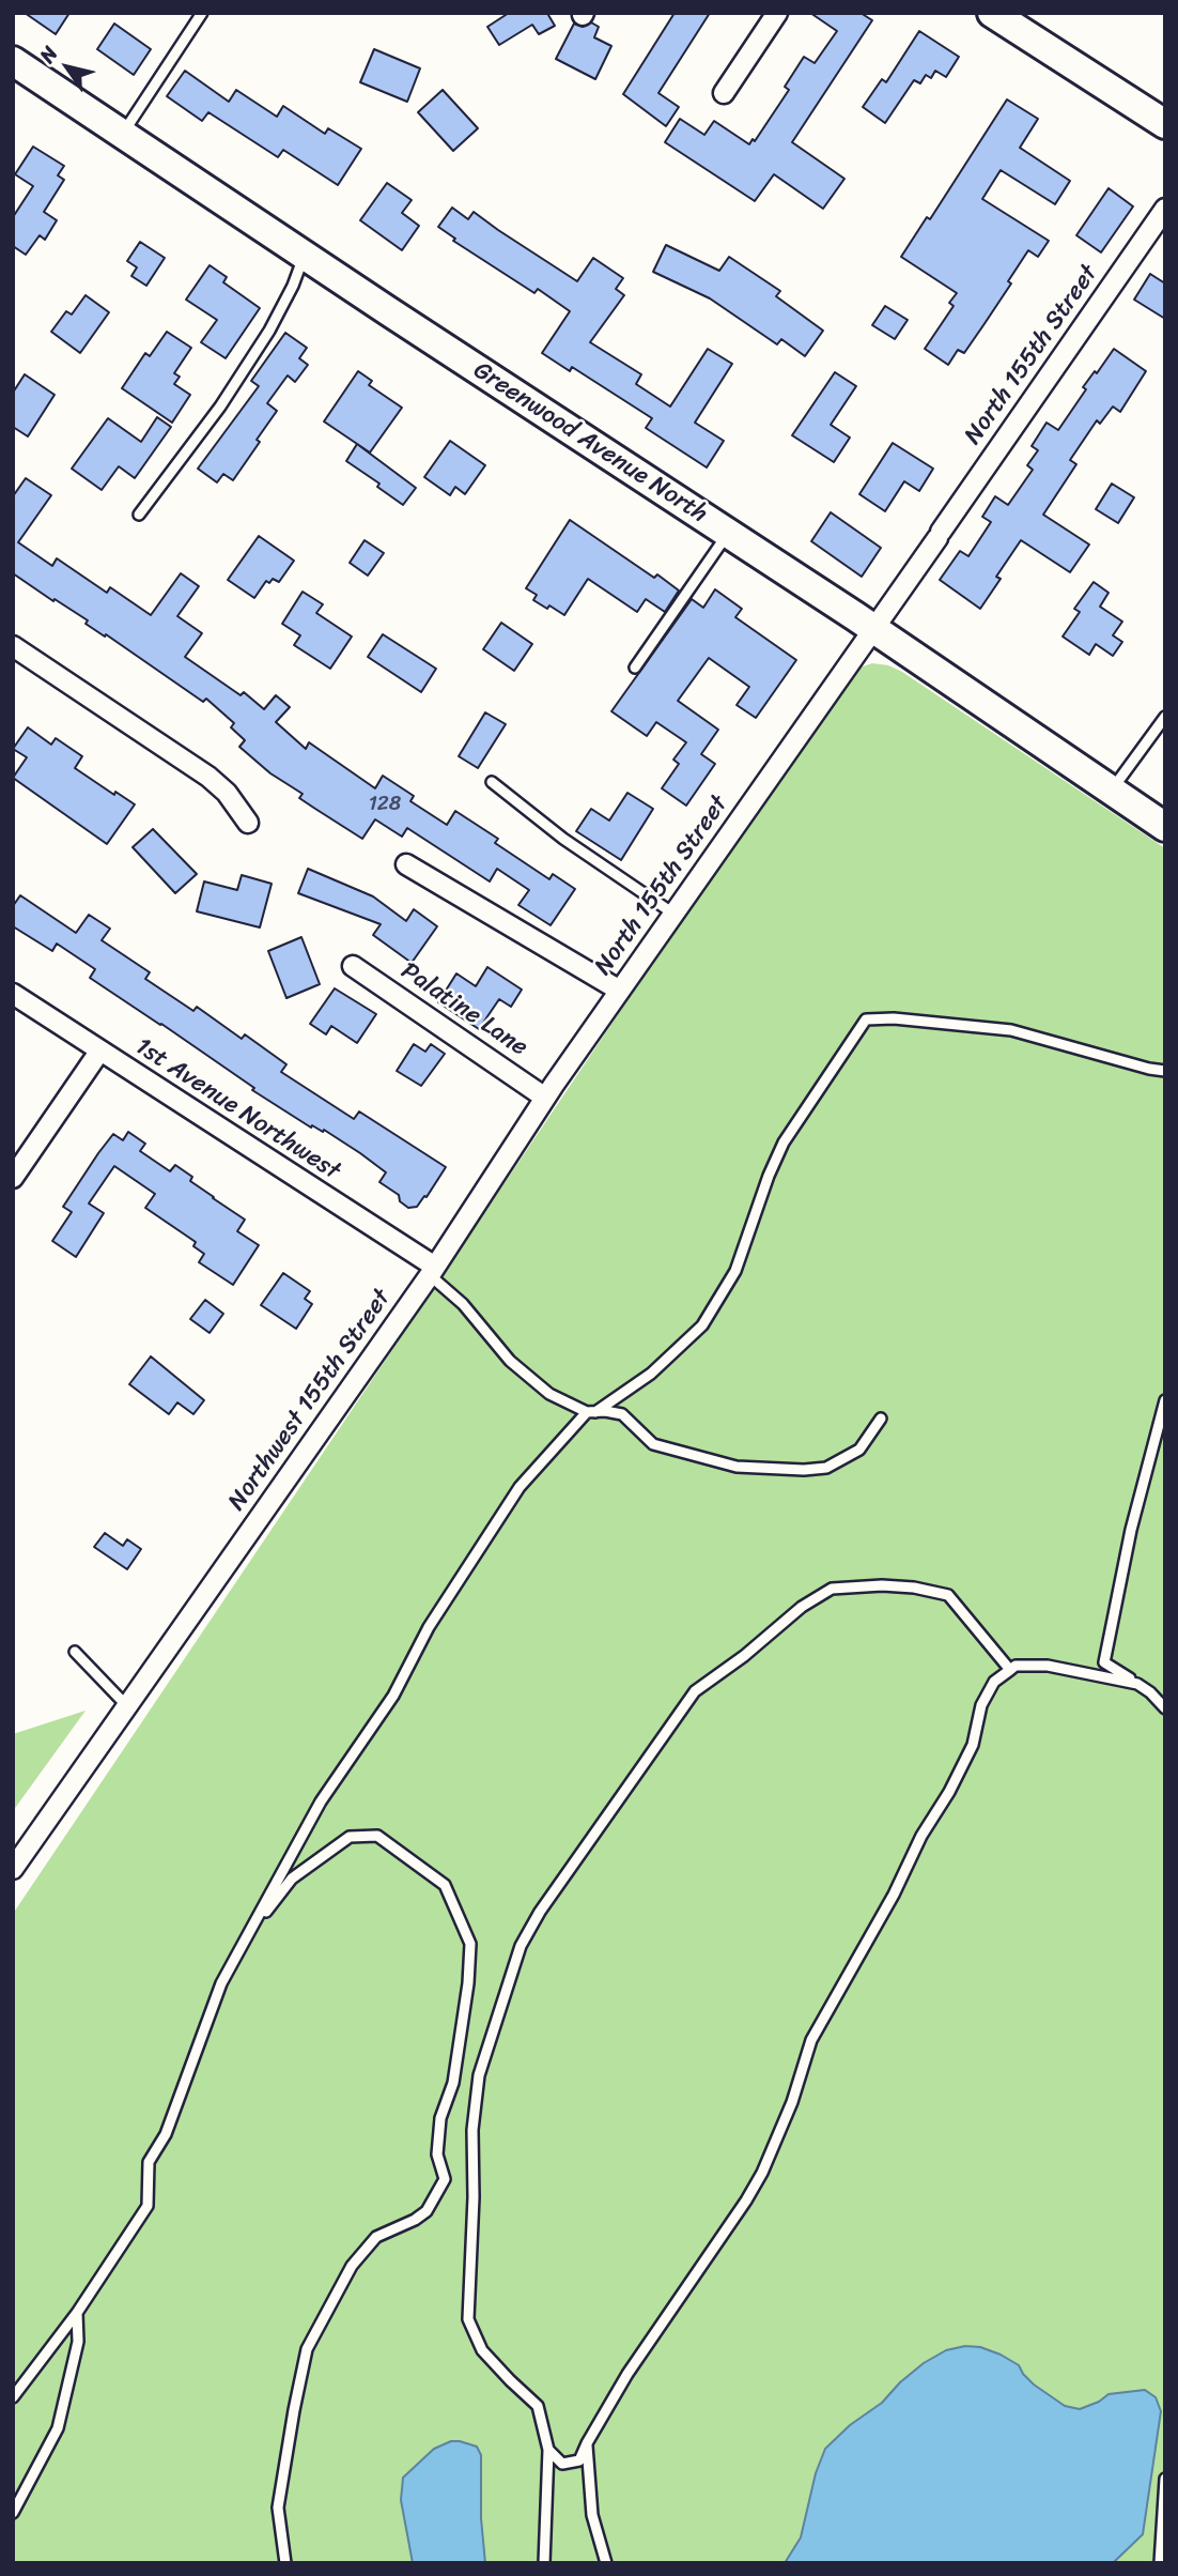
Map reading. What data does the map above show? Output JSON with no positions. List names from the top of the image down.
{
  "streets": {
    "street": [
      "North 155th Street",
      "Greenwood Avenue North",
      "Palatine Lane",
      "1st Avenue Northwest",
      "Northwest 155th Street"
    ]
  },
  "crossings": [
    ["North 155th Street", "Greenwood Avenue North"],
    ["North 155th Street", "Palatine Lane"],
    ["North 155th Street", "1st Avenue Northwest"],
    ["North 155th Street", "Northwest 155th Street"],
    ["1st Avenue Northwest", "Northwest 155th Street"]
  ],
  "house_numbers": ["128"],
  "north": "top left"
}
